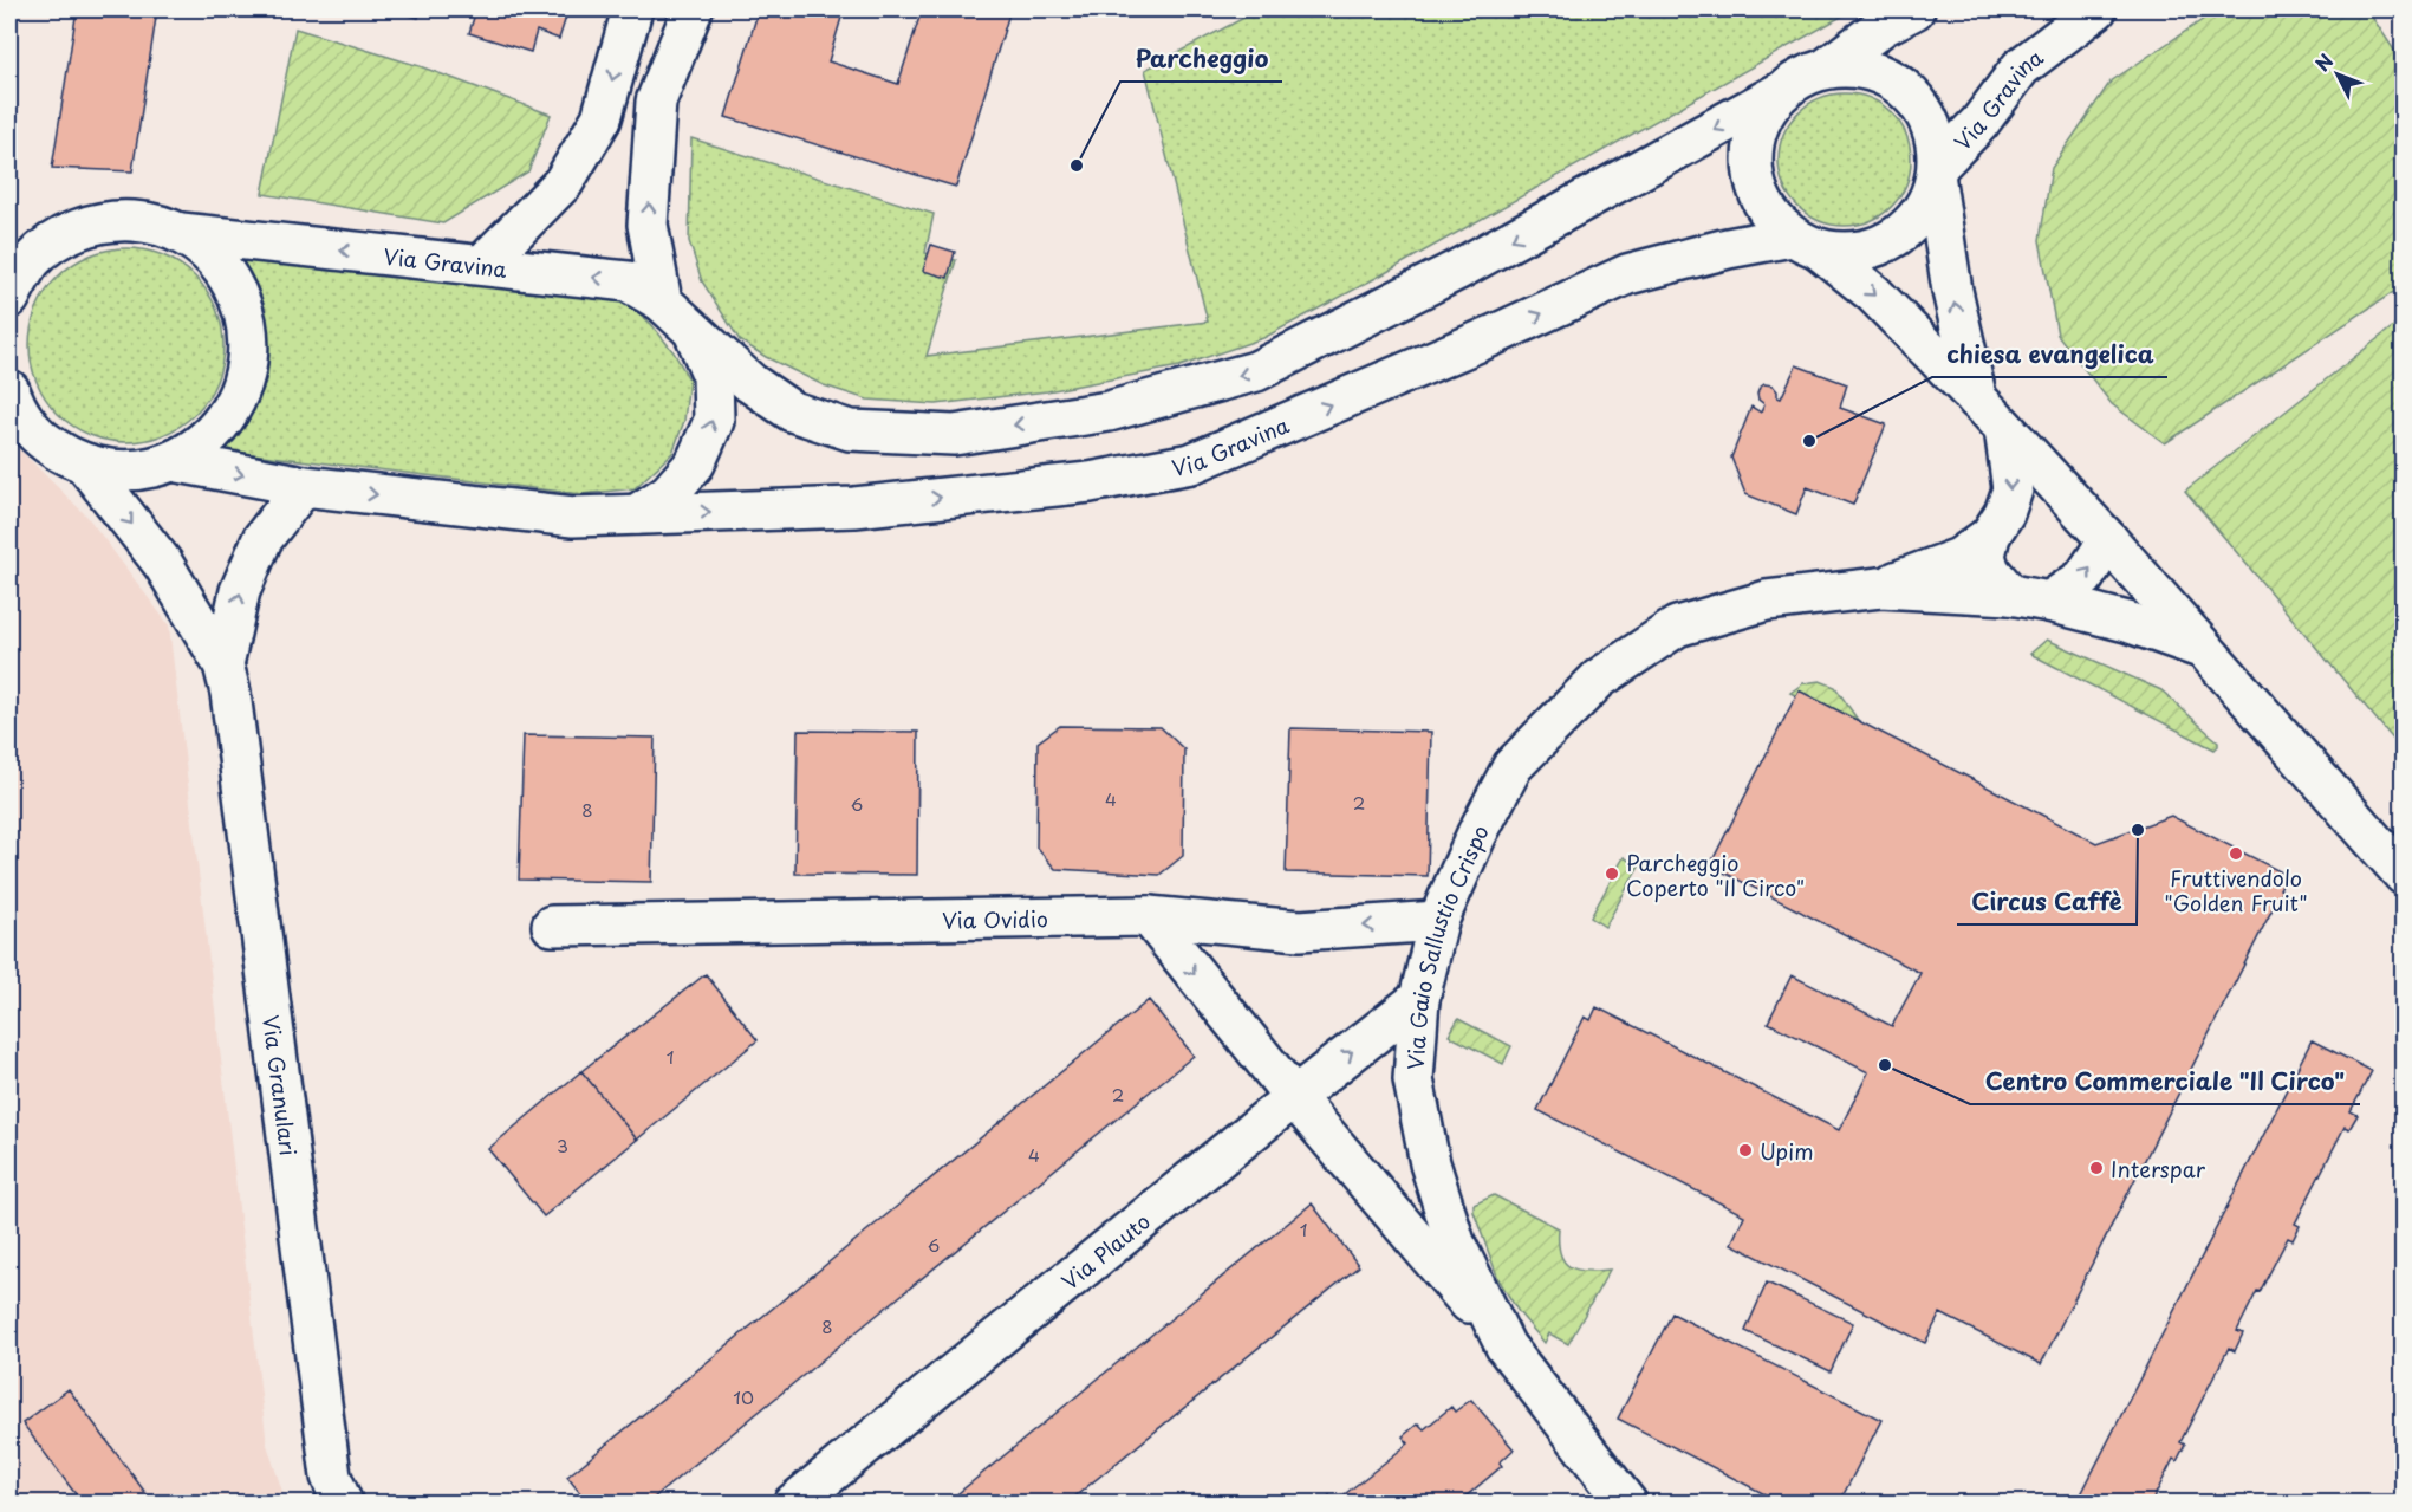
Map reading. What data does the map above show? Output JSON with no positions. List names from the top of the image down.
{
  "streets": {
    "street": [
      "Via Gravina",
      "Via Ovidio",
      "Via Gaio Sallustio Crispo",
      "Via Granulari",
      "Via Plauto"
    ]
  },
  "crossings": [
    ["Via Gravina", "Via Gaio Sallustio Crispo"],
    ["Via Ovidio", "Via Gaio Sallustio Crispo"],
    ["Via Gaio Sallustio Crispo", "Via Plauto"]
  ],
  "places": [
    "Parcheggio",
    "chiesa evangelica",
    "Circus Caffè",
    "Fruttivendolo \"Golden Fruit\"",
    "Parcheggio Coperto \"Il Circo\"",
    "Centro Commerciale \"Il Circo\"",
    "Upim",
    "Interspar"
  ],
  "house_numbers": [
    "4",
    "2",
    "6",
    "8",
    "1",
    "2",
    "3",
    "4",
    "1",
    "6",
    "8",
    "10"
  ],
  "north": "top left"
}
